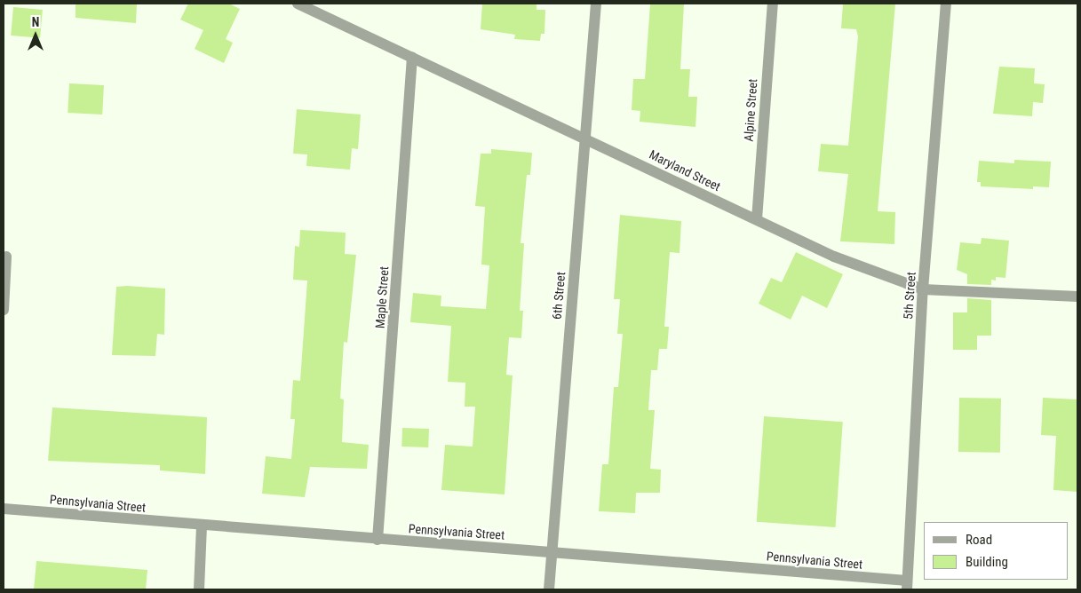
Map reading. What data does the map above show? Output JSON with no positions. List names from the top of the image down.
{
  "streets": {
    "street": [
      "Alpine Street",
      "Maryland Street",
      "6th Street",
      "5th Street",
      "Maple Street",
      "Pennsylvania Street"
    ]
  },
  "crossings": [
    ["Alpine Street", "Maryland Street"],
    ["Maryland Street", "6th Street"],
    ["Maryland Street", "5th Street"],
    ["Maryland Street", "Maple Street"],
    ["6th Street", "Pennsylvania Street"],
    ["5th Street", "Pennsylvania Street"],
    ["Maple Street", "Pennsylvania Street"]
  ],
  "legend": ["Road", "Building"],
  "north": "top"
}
